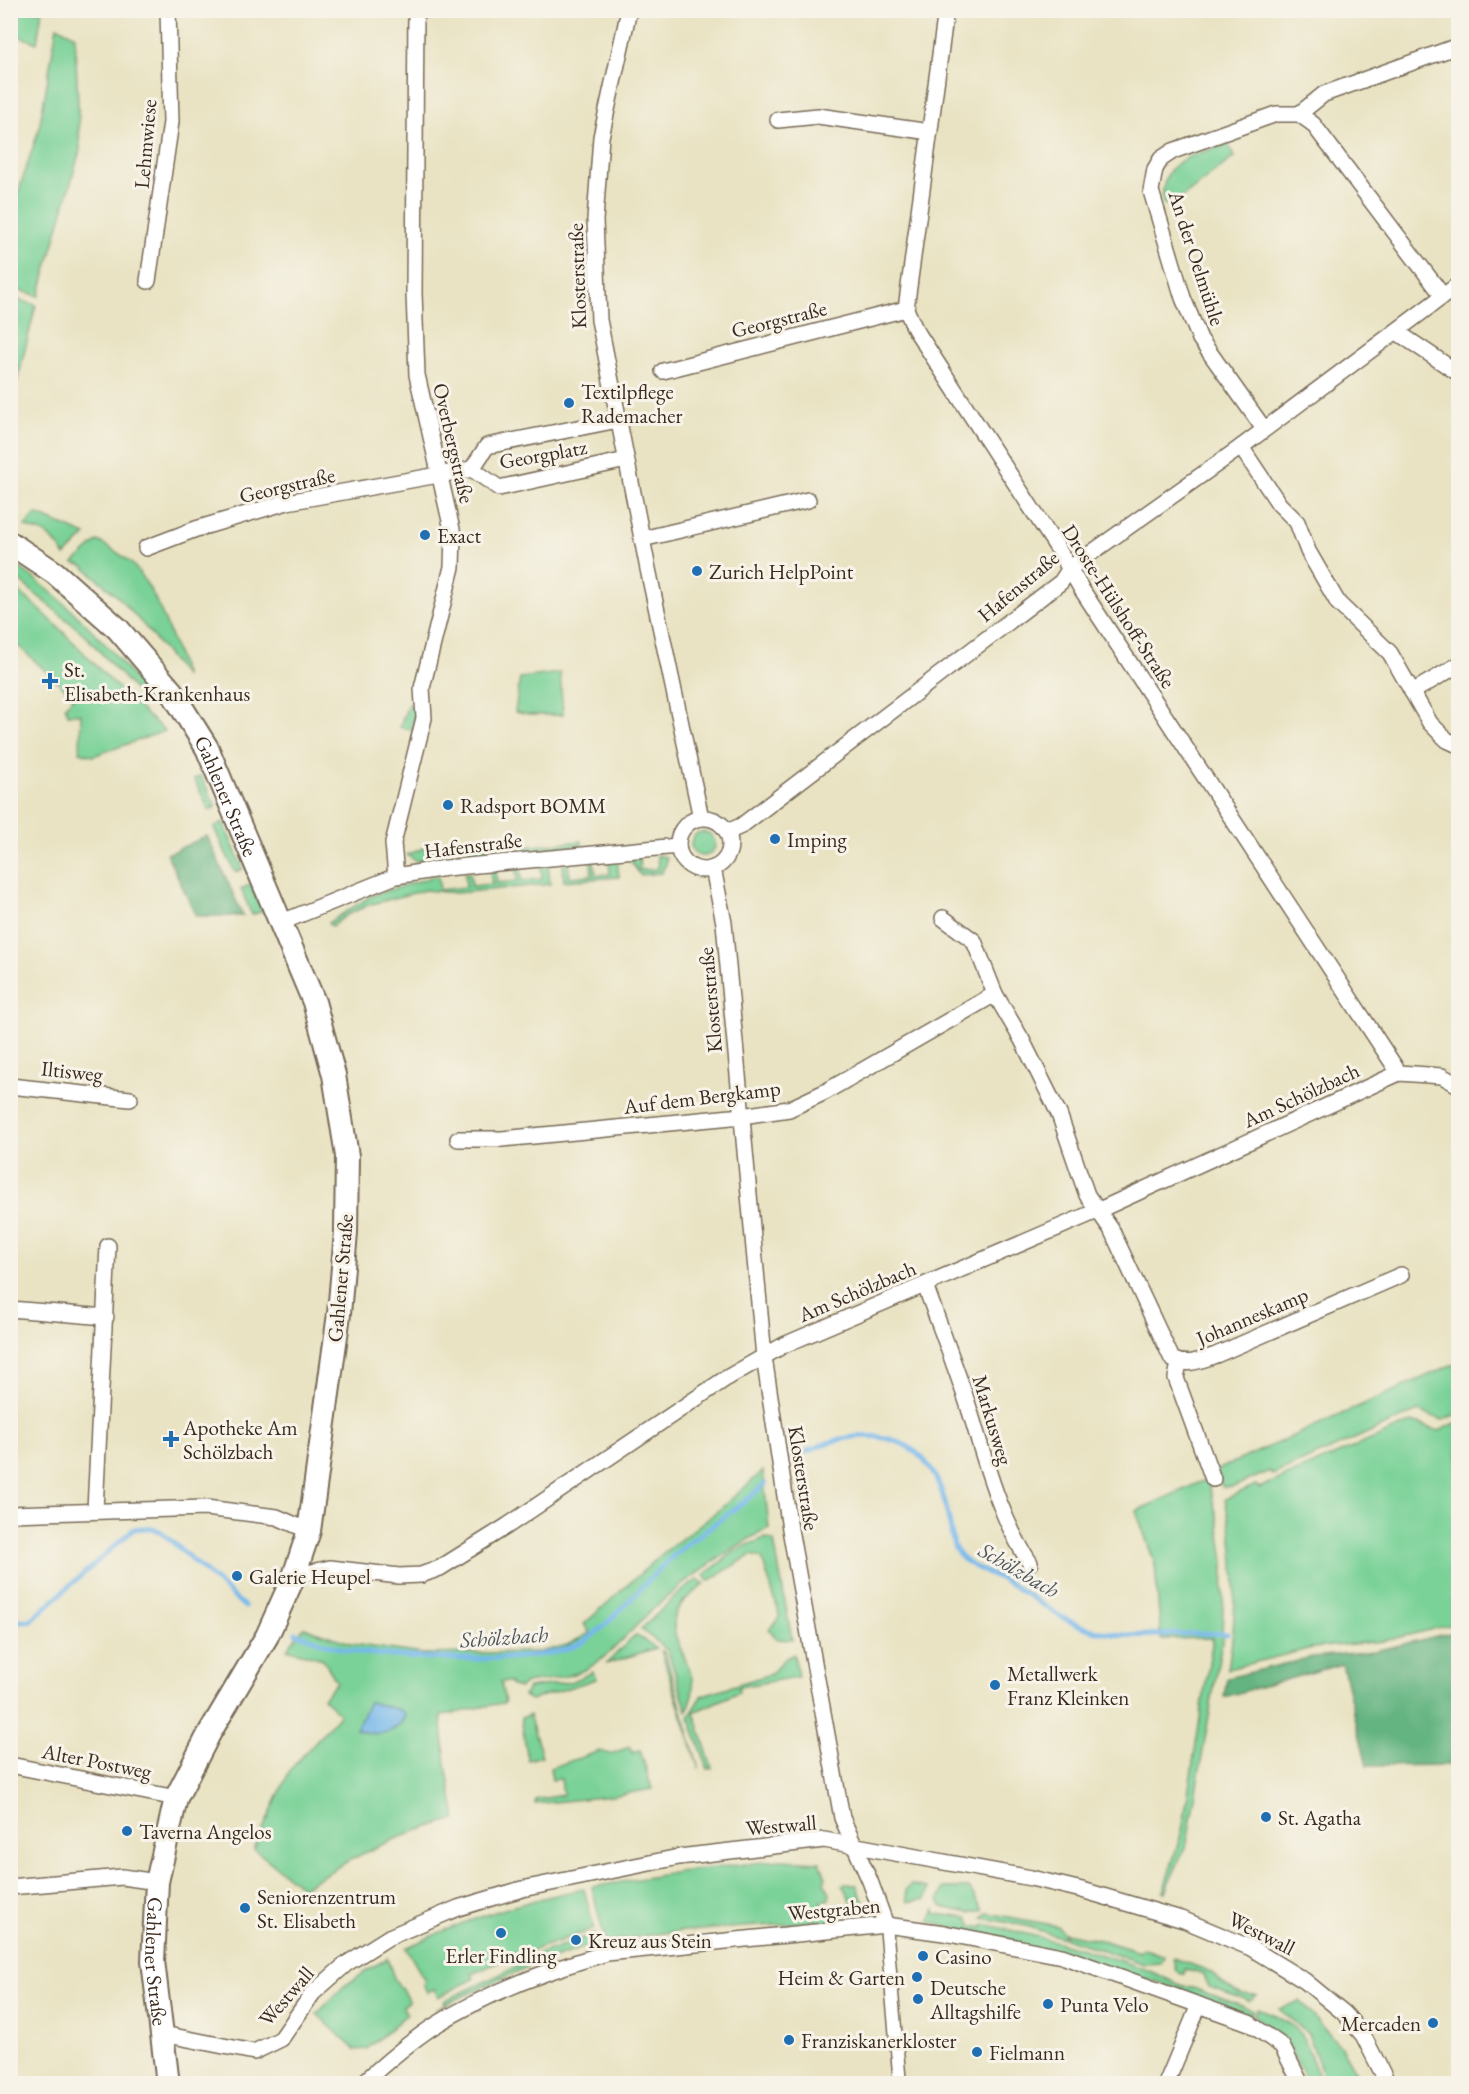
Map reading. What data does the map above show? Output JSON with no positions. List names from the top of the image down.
{
  "streets": {
    "main road": ["Gahlener Straße"],
    "street": [
      "Lehmwiese",
      "An der Oelmühle",
      "Klosterstraße",
      "Georgstraße",
      "Overbergstraße",
      "Georgplatz",
      "Hafenstraße",
      "Droste-Hülshoff-Straße",
      "Iltisweg",
      "Am Schölzbach",
      "Auf dem Bergkamp",
      "Johanneskamp",
      "Markusweg",
      "Alter Postweg",
      "Westwall",
      "Westgraben"
    ]
  },
  "crossings": [
    ["An der Oelmühle", "Hafenstraße"],
    ["Klosterstraße", "Georgplatz"],
    ["Klosterstraße", "Hafenstraße"],
    ["Klosterstraße", "Am Schölzbach"],
    ["Klosterstraße", "Auf dem Bergkamp"],
    ["Klosterstraße", "Westwall"],
    ["Klosterstraße", "Westgraben"],
    ["Georgstraße", "Overbergstraße"],
    ["Georgstraße", "Georgplatz"],
    ["Georgstraße", "Droste-Hülshoff-Straße"],
    ["Overbergstraße", "Georgplatz"],
    ["Overbergstraße", "Hafenstraße"],
    ["Hafenstraße", "Droste-Hülshoff-Straße"],
    ["Hafenstraße", "Gahlener Straße"],
    ["Droste-Hülshoff-Straße", "Am Schölzbach"],
    ["Gahlener Straße", "Am Schölzbach"],
    ["Gahlener Straße", "Alter Postweg"],
    ["Gahlener Straße", "Westwall"],
    ["Am Schölzbach", "Johanneskamp"],
    ["Am Schölzbach", "Markusweg"]
  ],
  "water": ["Schölzbach"],
  "places": {
    "other": [
      "Textilpflege Rademacher",
      "Exact",
      "Zurich HelpPoint",
      "Radsport BOMM",
      "Imping",
      "Galerie Heupel",
      "Metallwerk Franz Kleinken",
      "St. Agatha",
      "Taverna Angelos",
      "Seniorenzentrum St. Elisabeth",
      "Erler Findling",
      "Kreuz aus Stein",
      "Casino",
      "Heim & Garten",
      "Deutsche Alltagshilfe",
      "Punta Velo",
      "Mercaden",
      "Franziskanerkloster",
      "Fielmann"
    ],
    "health": ["St. Elisabeth-Krankenhaus", "Apotheke Am Schölzbach"]
  }
}
